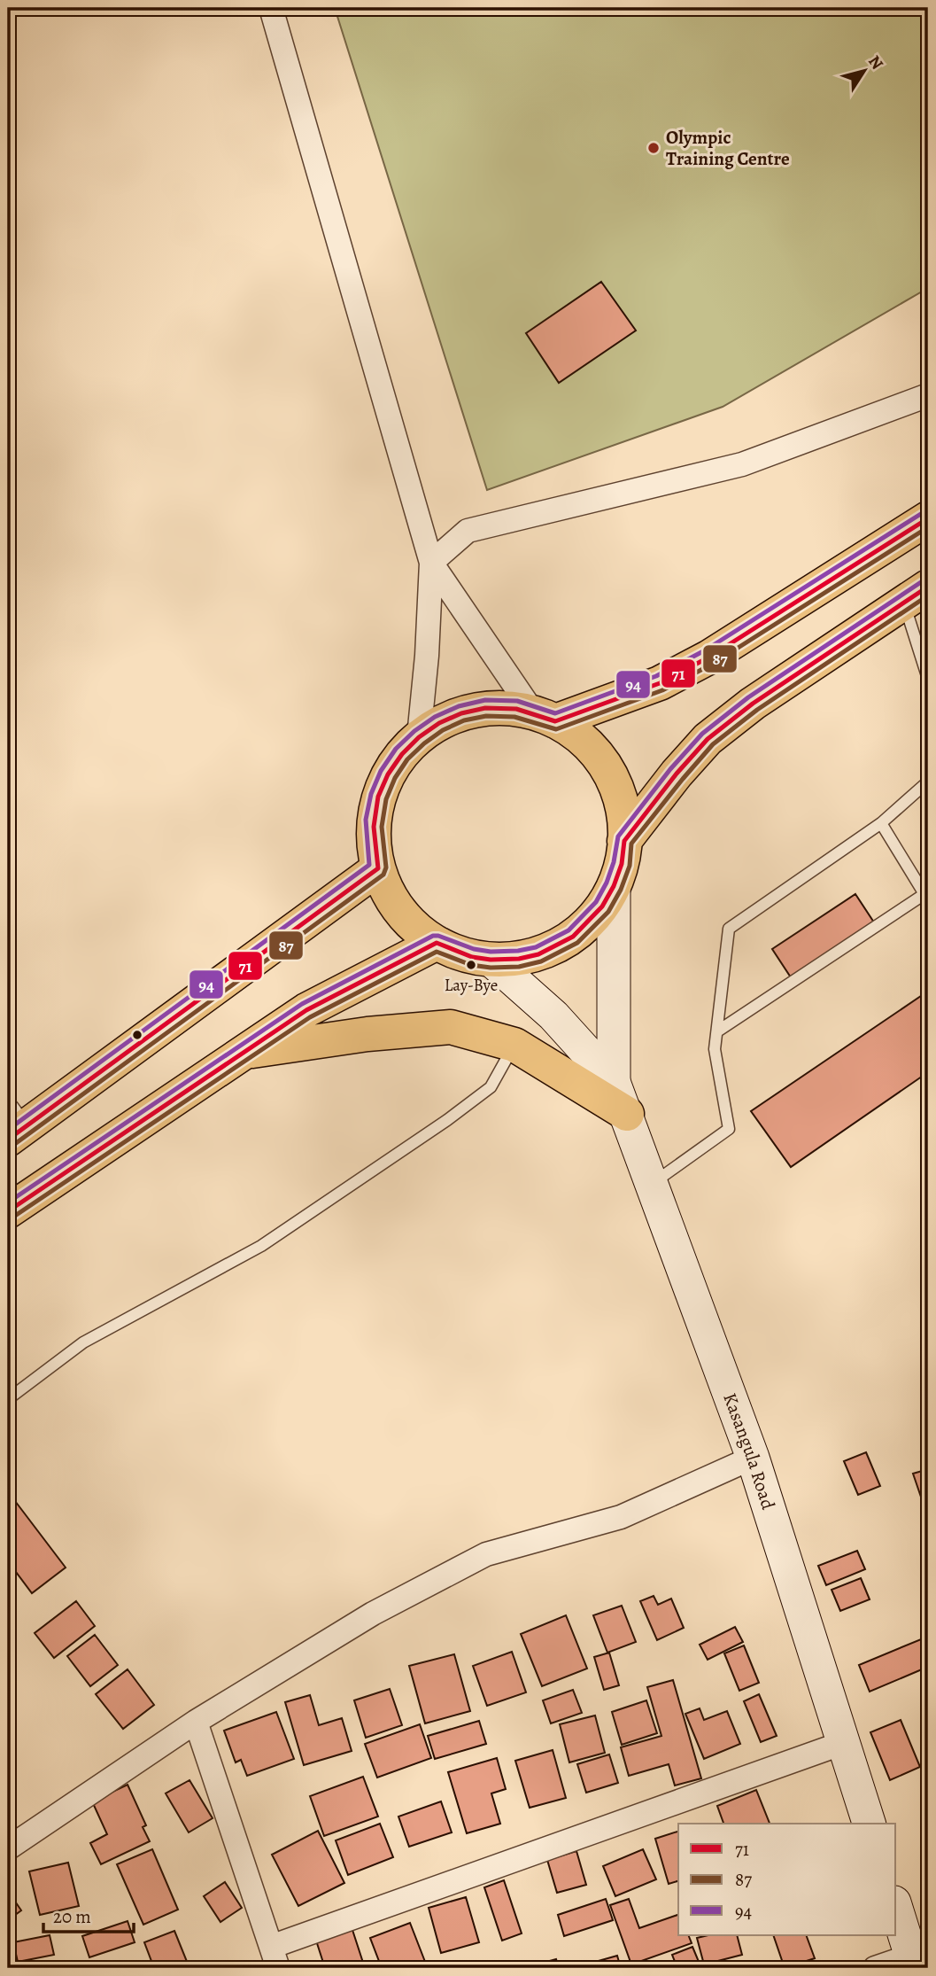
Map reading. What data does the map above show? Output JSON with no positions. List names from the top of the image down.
{
  "streets": {
    "main road": ["Kasangula Road"]
  },
  "places": ["Olympic Training Centre", "Lay-Bye"],
  "lines": ["transit line 94", "transit line 71", "transit line 87"],
  "legend": ["71", "87", "94"],
  "scale_bar": "20 m",
  "north": "top right"
}
